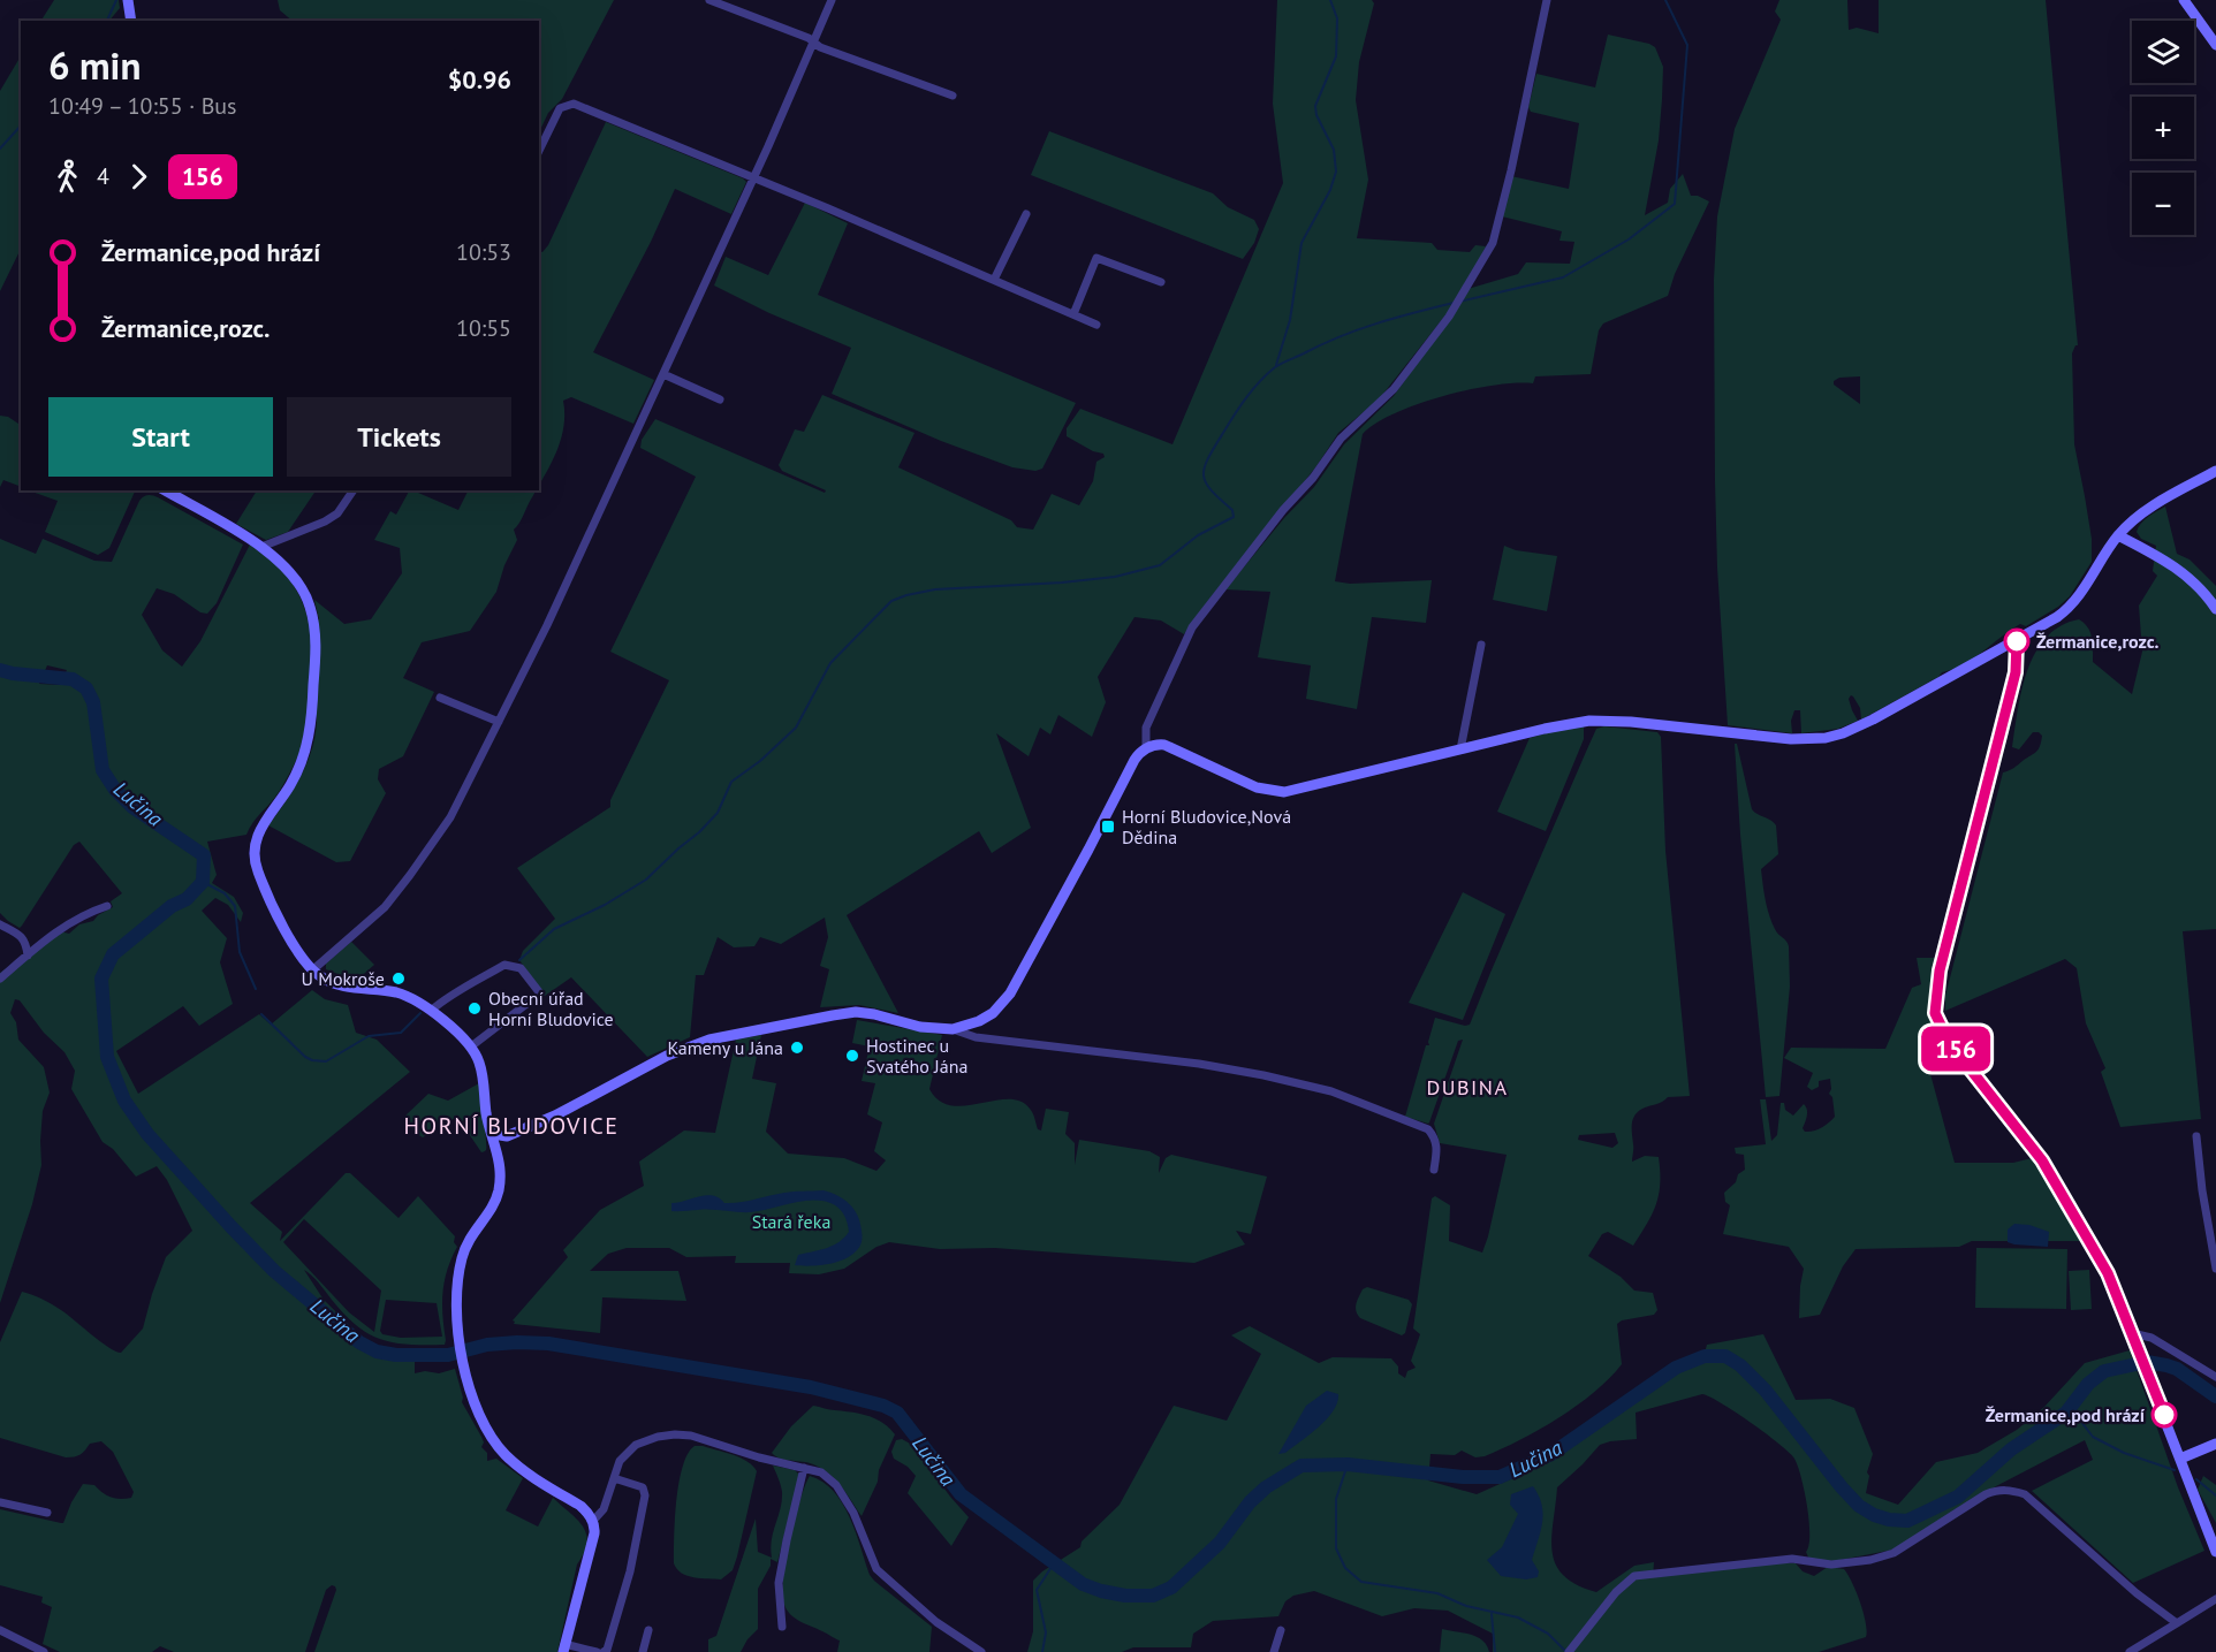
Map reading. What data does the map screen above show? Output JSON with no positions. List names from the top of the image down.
{
  "districts": ["DUBINA", "HORNÍ BLUDOVICE"],
  "water": ["Lučina"],
  "parks": ["Stará řeka"],
  "places": {
    "other": [
      "Žermanice,rozc.",
      "U Mokroše",
      "Obecní úřad Horní Bludovice",
      "Kameny u Jána",
      "Hostinec u Svatého Jána",
      "Žermanice,pod hrází"
    ],
    "transit": ["Horní Bludovice,Nová Dědina"]
  },
  "lines": ["bus line 156"],
  "page": {
    "on_map": "156",
    "map_buttons": ["+", "−"],
    "heading": ["6 min", "10:49 – 10:55 · Bus", "$0.96"],
    "legs": ["4", "156"],
    "list": [
      {
        "name": "Žermanice,pod hrází",
        "value": "10:53"
      },
      {
        "name": "Žermanice,rozc.",
        "value": "10:55"
      }
    ],
    "buttons": ["Start", "Tickets"]
  }
}
